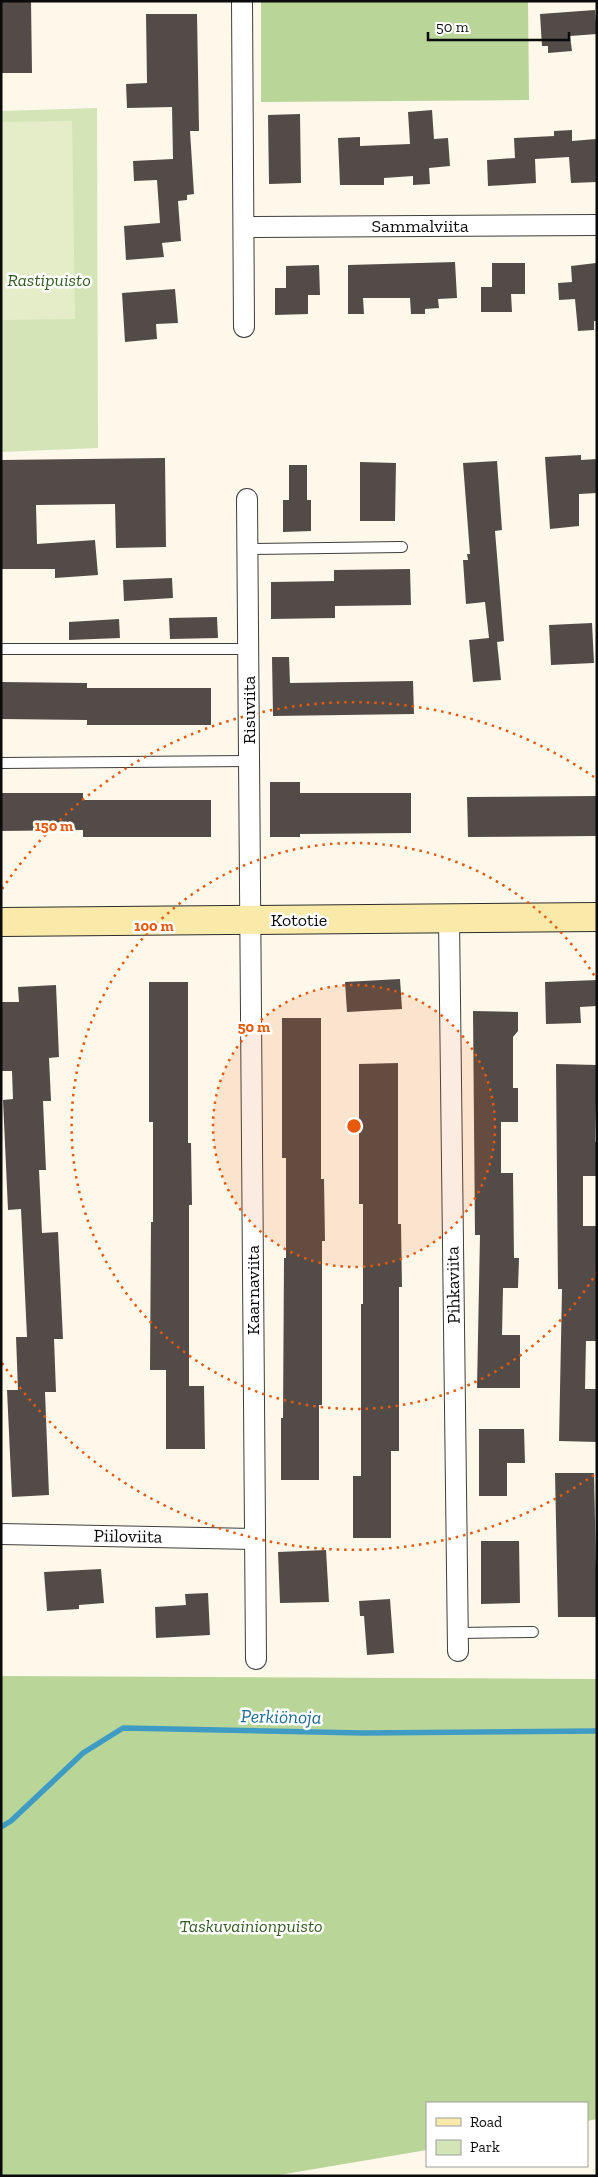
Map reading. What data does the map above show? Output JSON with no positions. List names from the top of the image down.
{
  "streets": {
    "street": [
      "Sammalviita",
      "Risuviita",
      "Kototie",
      "Pihkaviita",
      "Kaarnaviita",
      "Piiloviita"
    ]
  },
  "crossings": [
    ["Risuviita", "Kototie"],
    ["Risuviita", "Kaarnaviita"],
    ["Kototie", "Pihkaviita"],
    ["Kototie", "Kaarnaviita"],
    ["Kaarnaviita", "Piiloviita"]
  ],
  "water": ["Perkiönoja"],
  "parks": ["Rastipuisto", "Taskuvainionpuisto"],
  "legend": ["Road", "Park"],
  "scale_bar": "50 m",
  "rings": ["150 m", "100 m", "50 m"]
}
